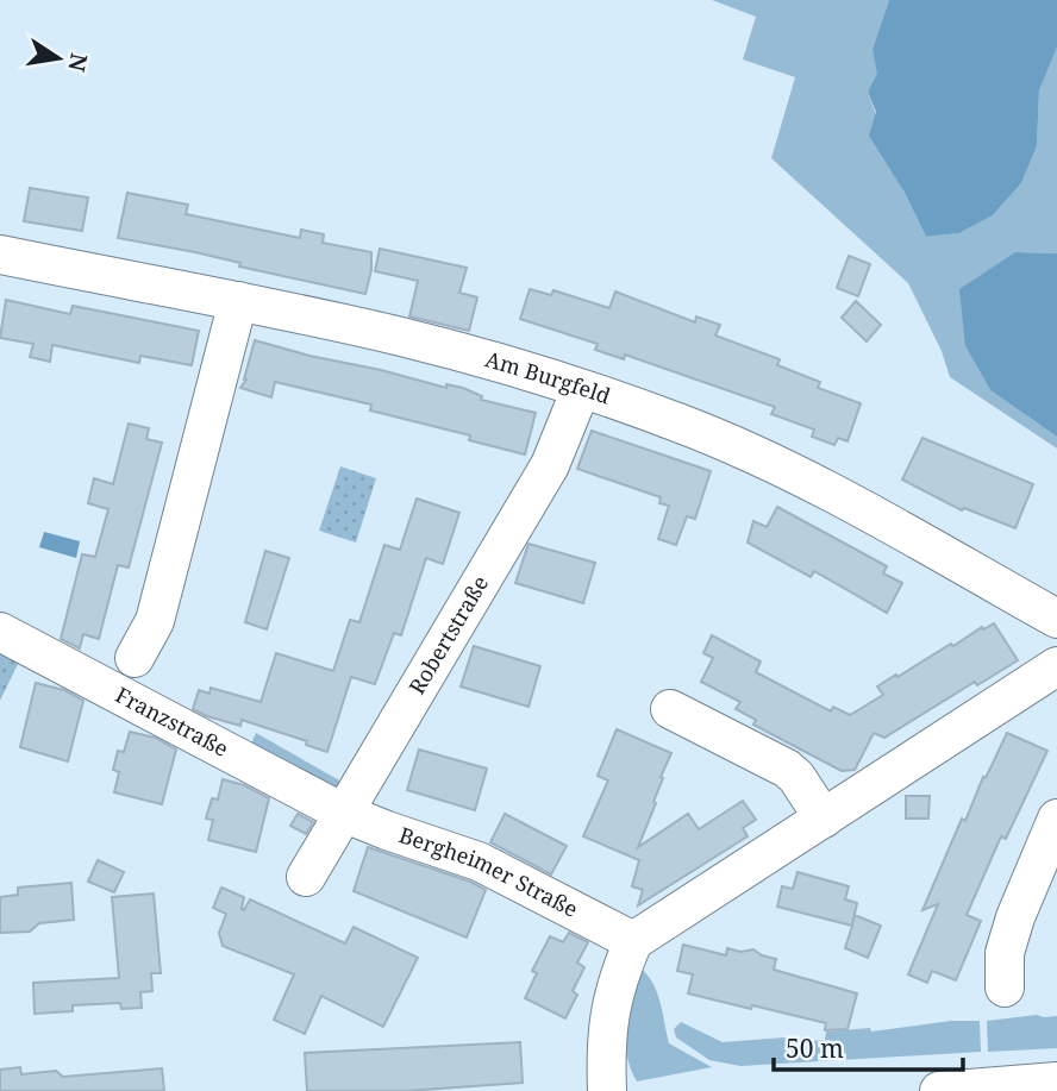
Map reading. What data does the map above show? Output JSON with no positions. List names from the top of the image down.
{
  "streets": {
    "street": [
      "Am Burgfeld",
      "Robertstraße",
      "Franzstraße",
      "Bergheimer Straße"
    ]
  },
  "crossings": [
    ["Am Burgfeld", "Robertstraße"],
    ["Am Burgfeld", "Franzstraße"],
    ["Robertstraße", "Franzstraße"],
    ["Robertstraße", "Bergheimer Straße"],
    ["Franzstraße", "Bergheimer Straße"]
  ],
  "scale_bar": "50 m",
  "north": "right"
}
